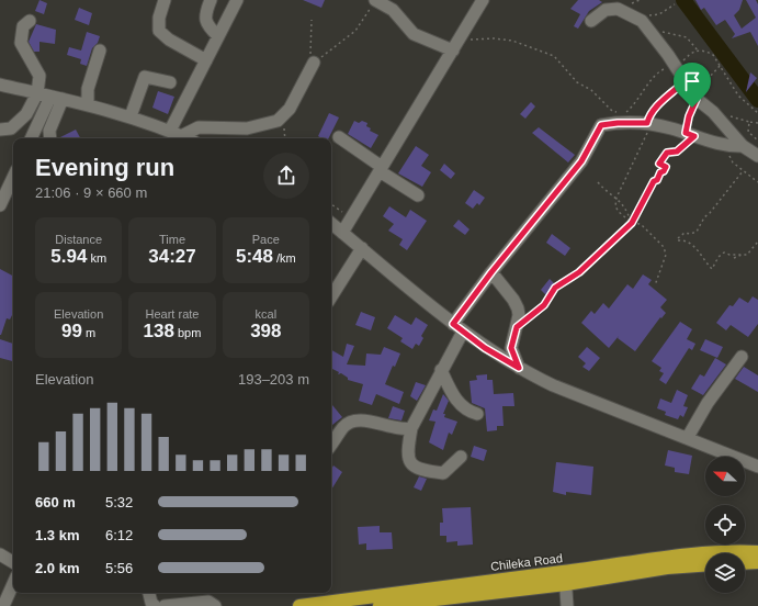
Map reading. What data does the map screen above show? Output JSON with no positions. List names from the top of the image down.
{
  "streets": {
    "highway": ["Chileka Road"]
  },
  "north": "left",
  "page": {
    "heading": ["Evening run", "21:06 · 9 × 660 m"],
    "stats": [
      ["Distance", "5.94 km"],
      ["Time", "34:27"],
      ["Pace", "5:48 /km"],
      ["Elevation", "99 m"],
      ["Heart rate", "138 bpm"],
      ["kcal", "398"]
    ],
    "chart": ["Elevation", "193–203 m"],
    "list": [
      {
        "name": "660 m",
        "note": "5:32"
      },
      {
        "name": "1.3 km",
        "note": "6:12"
      },
      {
        "name": "2.0 km",
        "note": "5:56"
      }
    ]
  }
}
